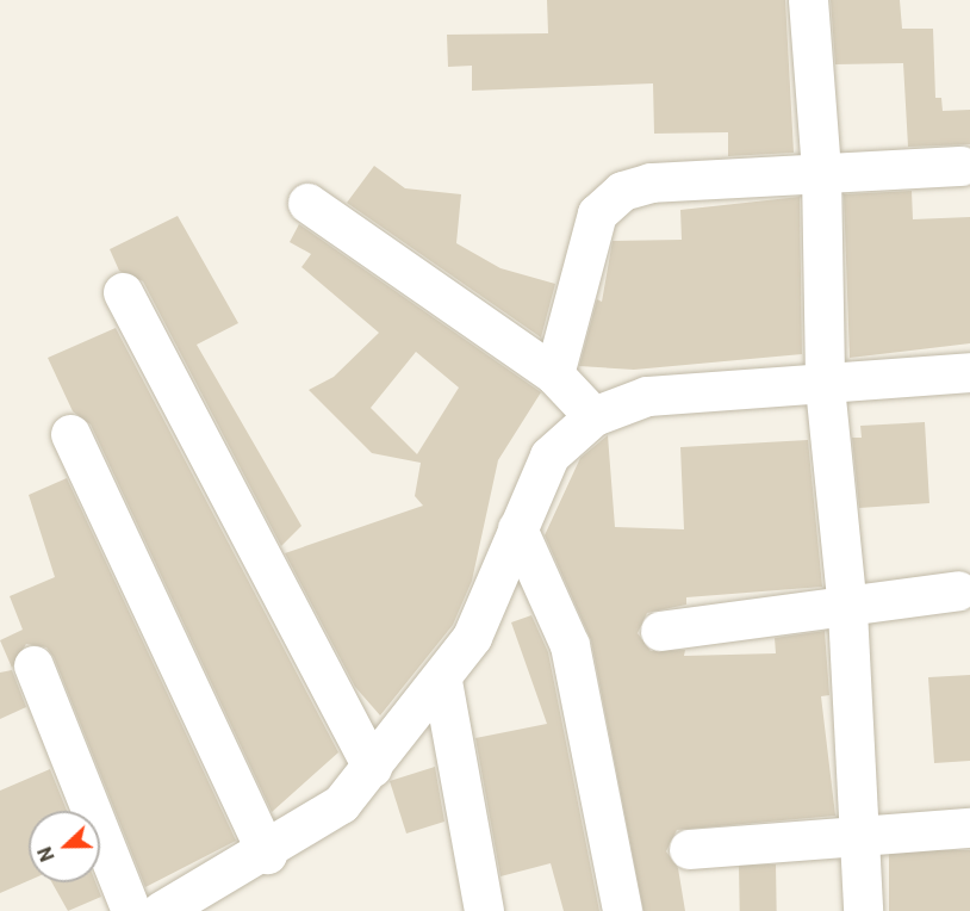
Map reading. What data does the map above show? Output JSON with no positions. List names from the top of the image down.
{
  "north": "left"
}
